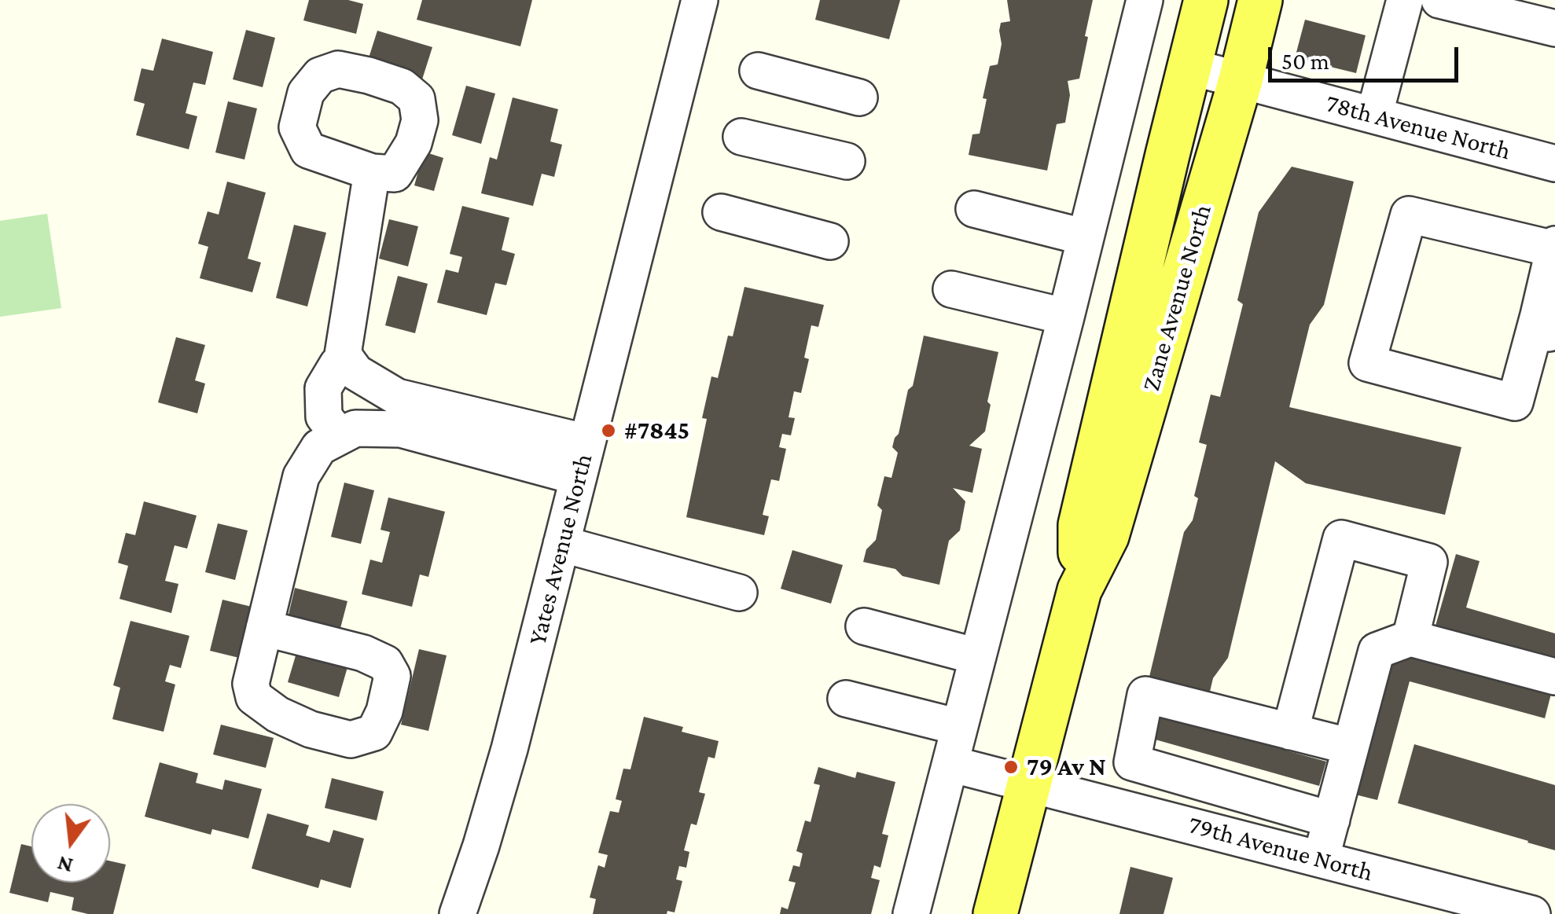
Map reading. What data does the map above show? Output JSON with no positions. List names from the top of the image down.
{
  "streets": {
    "main road": ["Zane Avenue North"],
    "street": ["78th Avenue North", "Yates Avenue North", "79th Avenue North"]
  },
  "crossings": [
    ["78th Avenue North", "Zane Avenue North"],
    ["Zane Avenue North", "79th Avenue North"]
  ],
  "places": ["#7845", "79 Av N"],
  "scale_bar": "50 m",
  "north": "bottom"
}
